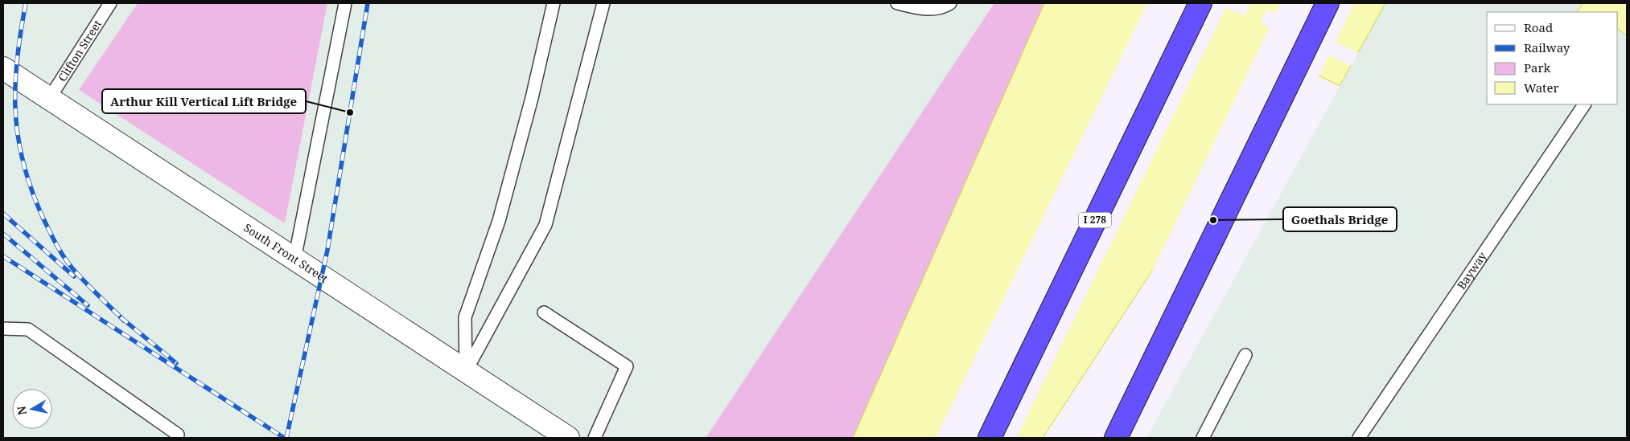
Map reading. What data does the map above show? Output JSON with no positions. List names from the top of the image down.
{
  "streets": {
    "highway": ["I 278"],
    "street": ["South Front Street"],
    "lane": ["Clifton Street", "Bayway"]
  },
  "crossings": [
    ["Clifton Street", "South Front Street"]
  ],
  "places": ["Arthur Kill Vertical Lift Bridge", "Goethals Bridge"],
  "legend": [
    "Road",
    "Railway",
    "Park",
    "Water"
  ],
  "north": "left"
}
